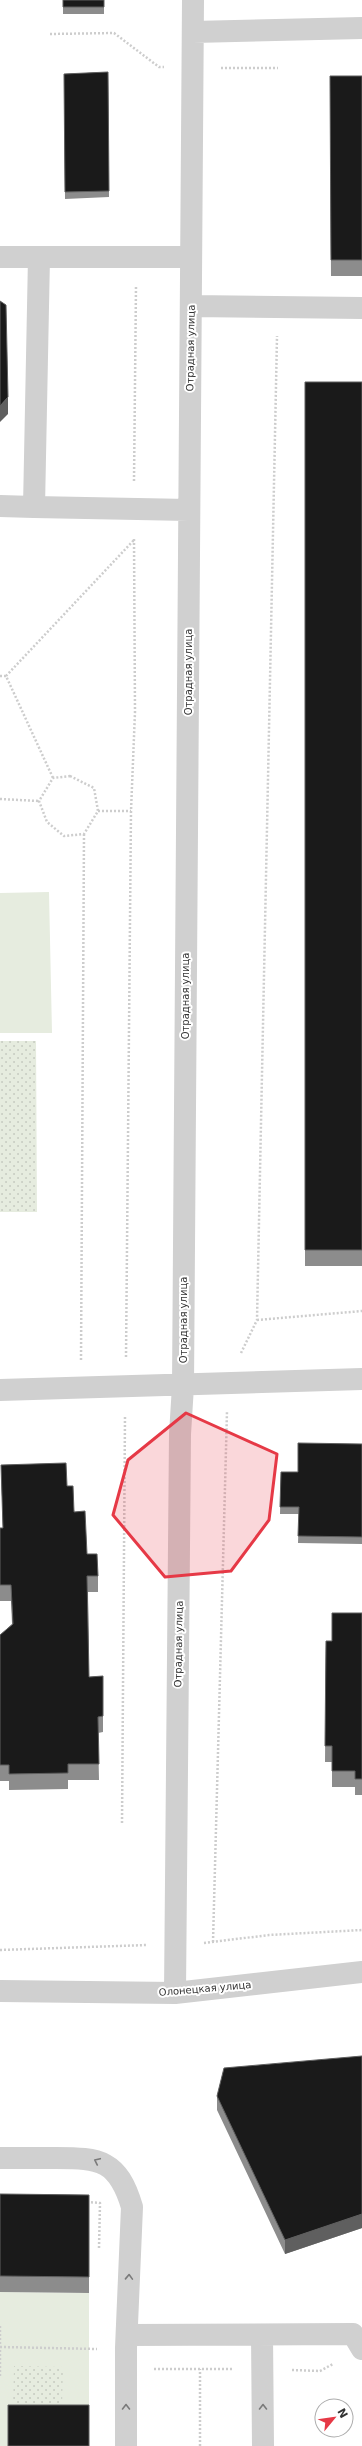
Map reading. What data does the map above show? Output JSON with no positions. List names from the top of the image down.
{
  "streets": {
    "street": ["Отрадная улица", "Олонецкая улица"]
  },
  "crossings": [
    ["Отрадная улица", "Олонецкая улица"]
  ],
  "north": "top right"
}
